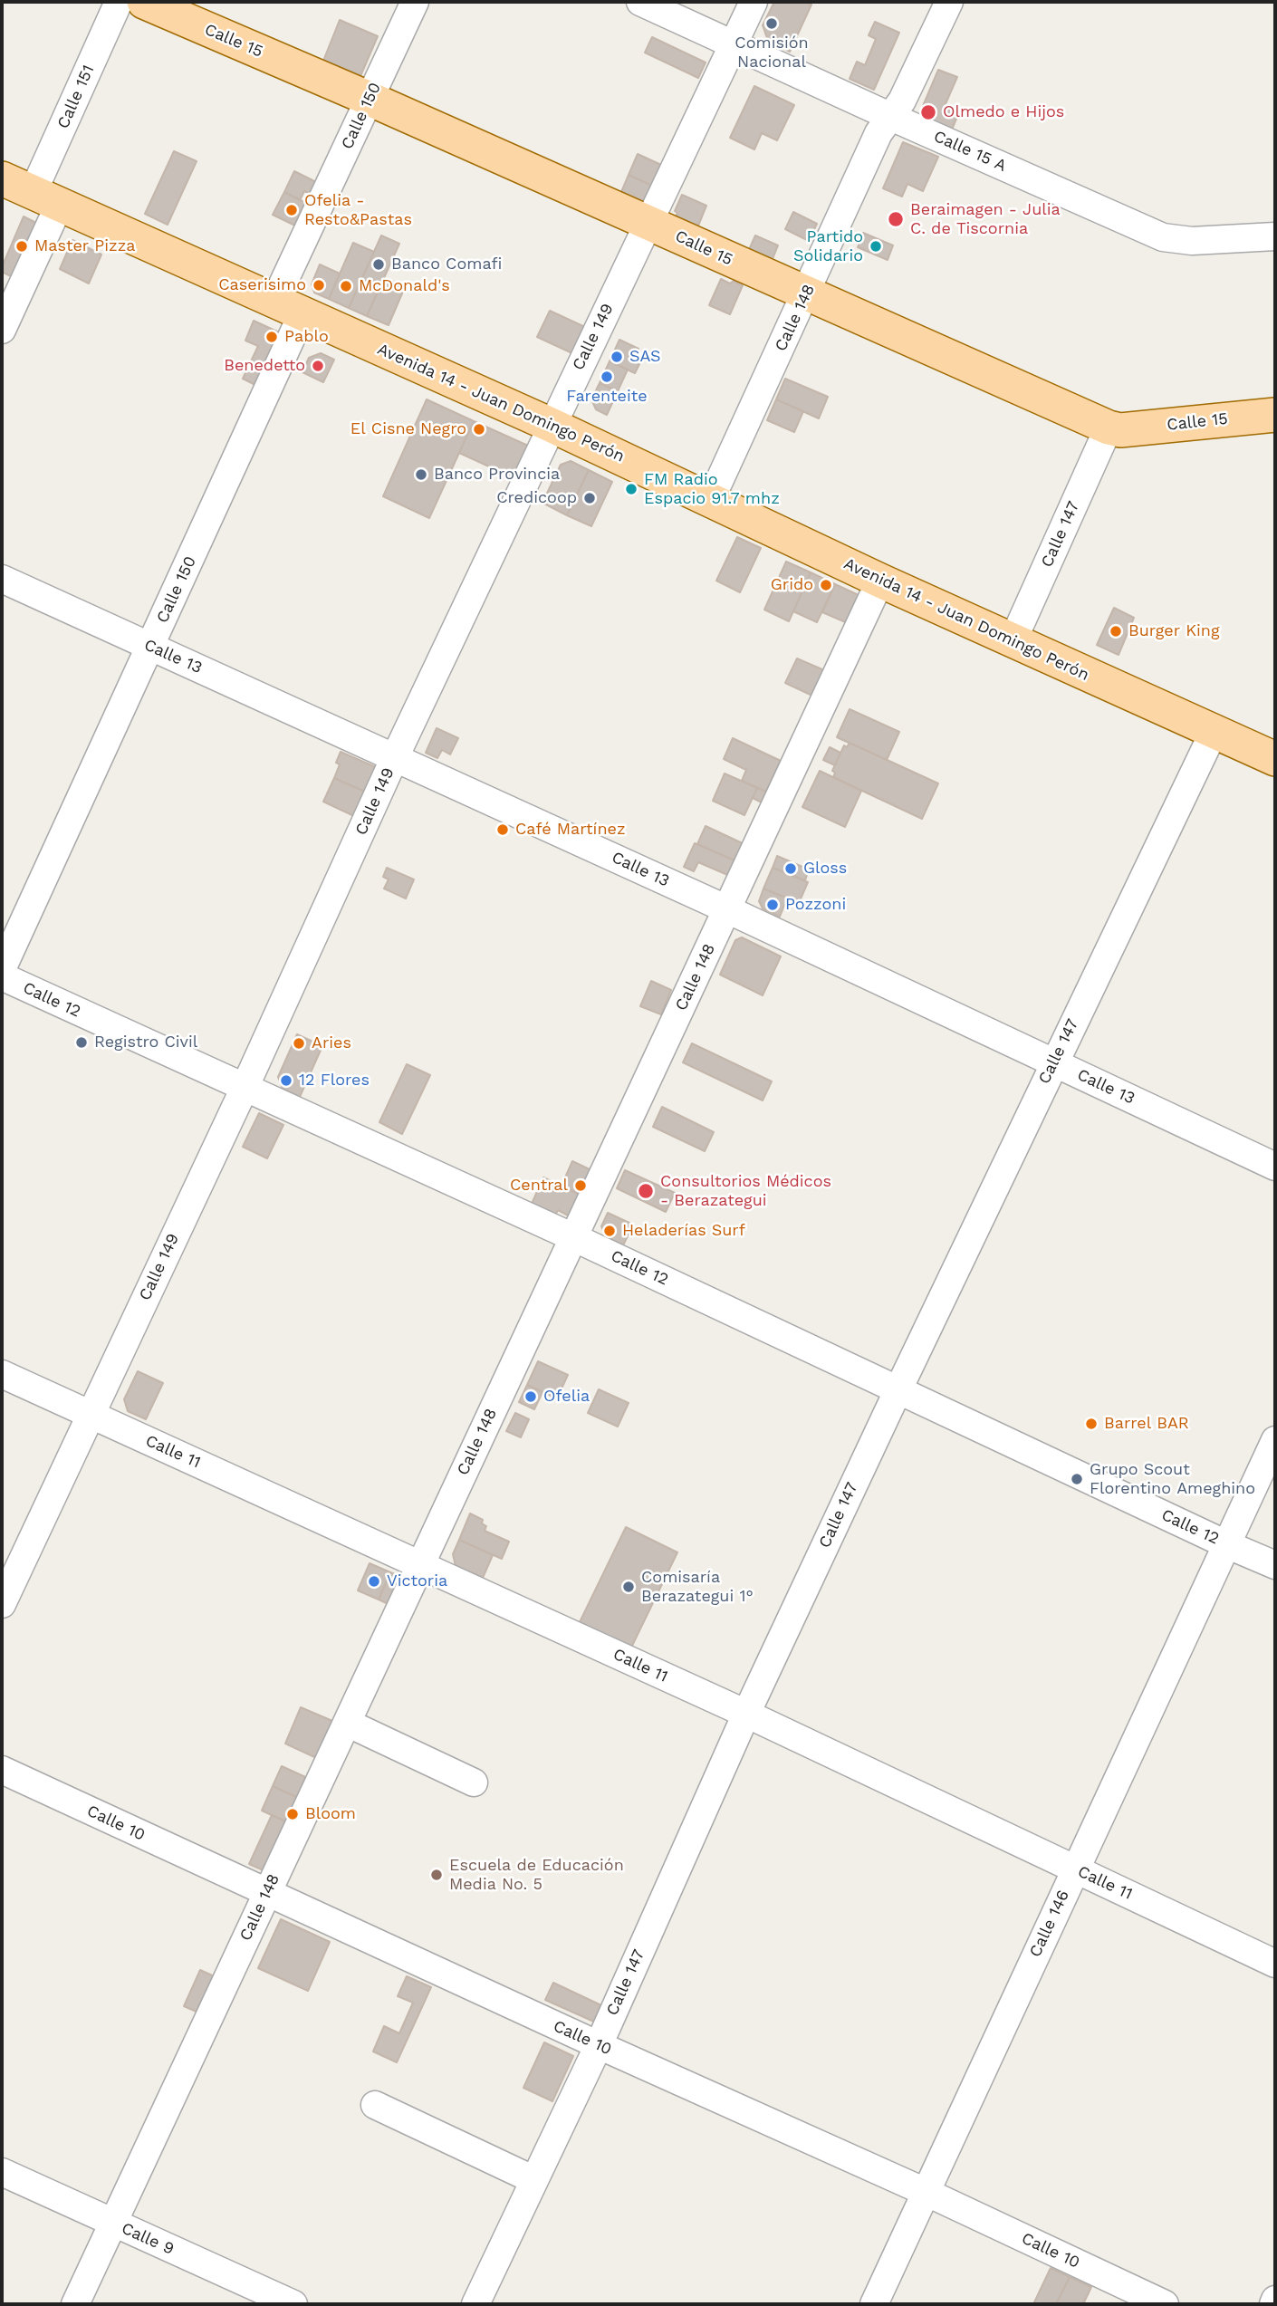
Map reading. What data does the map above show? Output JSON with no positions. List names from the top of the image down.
{
  "streets": {
    "main road": ["Calle 15", "Avenida 14 - Juan Domingo Perón"],
    "street": [
      "Calle 151",
      "Calle 150",
      "Calle 15 A",
      "Calle 148",
      "Calle 149",
      "Calle 147",
      "Calle 13",
      "Calle 12",
      "Calle 11",
      "Calle 10",
      "Calle 146",
      "Calle 9"
    ]
  },
  "crossings": [
    ["Calle 15", "Calle 150"],
    ["Calle 15", "Calle 148"],
    ["Calle 15", "Calle 149"],
    ["Calle 15", "Calle 147"],
    ["Calle 151", "Avenida 14 - Juan Domingo Perón"],
    ["Calle 150", "Avenida 14 - Juan Domingo Perón"],
    ["Calle 150", "Calle 13"],
    ["Calle 15 A", "Calle 148"],
    ["Calle 15 A", "Calle 149"],
    ["Calle 148", "Avenida 14 - Juan Domingo Perón"],
    ["Calle 148", "Calle 13"],
    ["Calle 148", "Calle 12"],
    ["Calle 148", "Calle 11"],
    ["Calle 148", "Calle 10"],
    ["Calle 148", "Calle 9"],
    ["Calle 149", "Avenida 14 - Juan Domingo Perón"],
    ["Calle 149", "Calle 13"],
    ["Calle 149", "Calle 12"],
    ["Calle 149", "Calle 11"],
    ["Avenida 14 - Juan Domingo Perón", "Calle 147"],
    ["Calle 147", "Calle 13"],
    ["Calle 147", "Calle 12"],
    ["Calle 147", "Calle 11"],
    ["Calle 147", "Calle 10"],
    ["Calle 12", "Calle 146"],
    ["Calle 11", "Calle 146"],
    ["Calle 10", "Calle 146"]
  ],
  "places": [
    "Comisión Nacional",
    "Olmedo e Hijos",
    "Ofelia - Resto&Pastas",
    "Beraimagen - Julia C. de Tiscornia",
    "Master Pizza",
    "Partido Solidario",
    "Banco Comafi",
    "Caserisimo",
    "McDonald's",
    "Pablo",
    "SAS",
    "Benedetto",
    "Farenteite",
    "El Cisne Negro",
    "Banco Provincia",
    "FM Radio Espacio 91.7 mhz",
    "Credicoop",
    "Grido",
    "Burger King",
    "Café Martínez",
    "Gloss",
    "Pozzoni",
    "Registro Civil",
    "Aries",
    "12 Flores",
    "Central",
    "Consultorios Médicos - Berazategui",
    "Heladerías Surf",
    "Ofelia",
    "Barrel BAR",
    "Grupo Scout Florentino Ameghino",
    "Victoria",
    "Comisaría Berazategui 1°",
    "Bloom",
    "Escuela de Educación Media No. 5"
  ]
}
